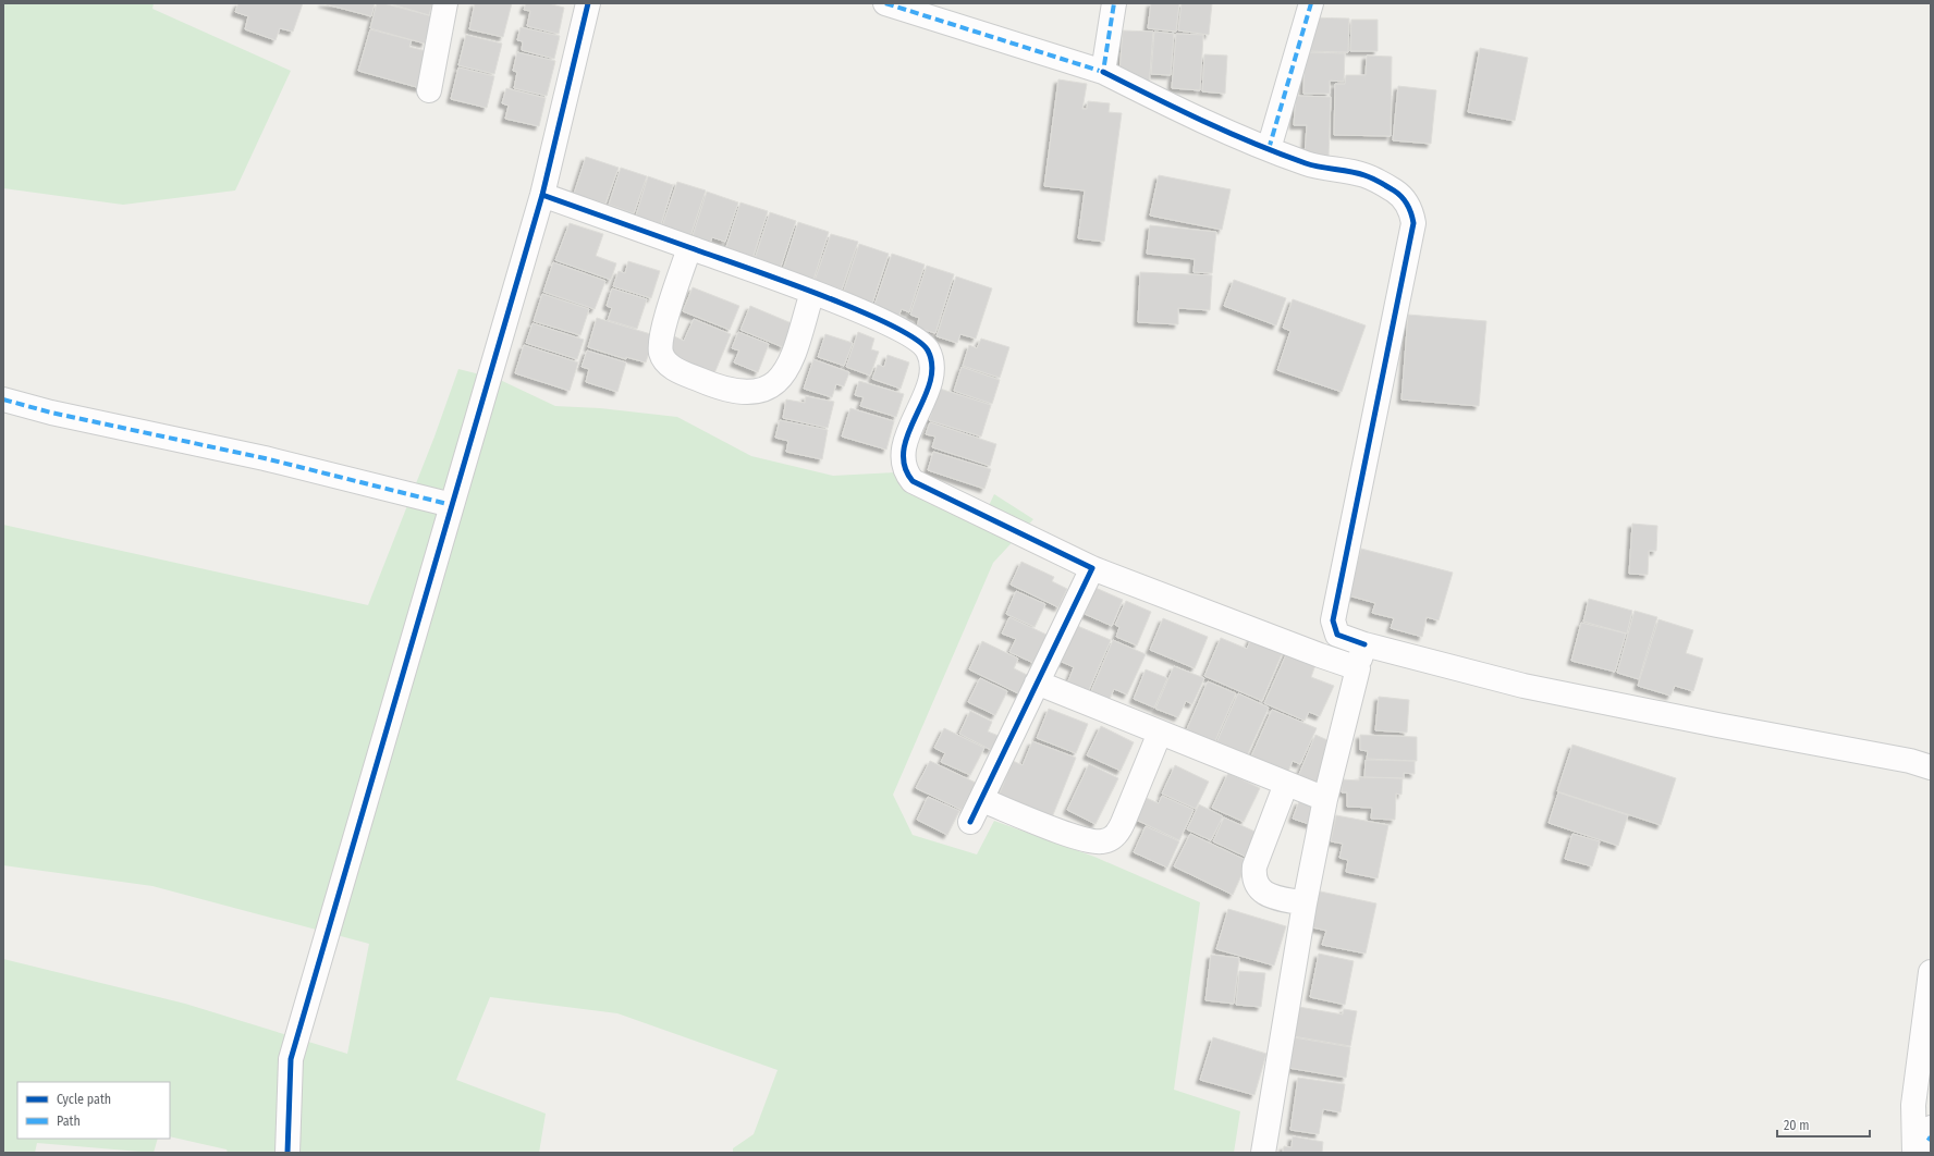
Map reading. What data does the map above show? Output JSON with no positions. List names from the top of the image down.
{
  "legend": ["Cycle path", "Path"],
  "scale_bar": "20 m"
}
